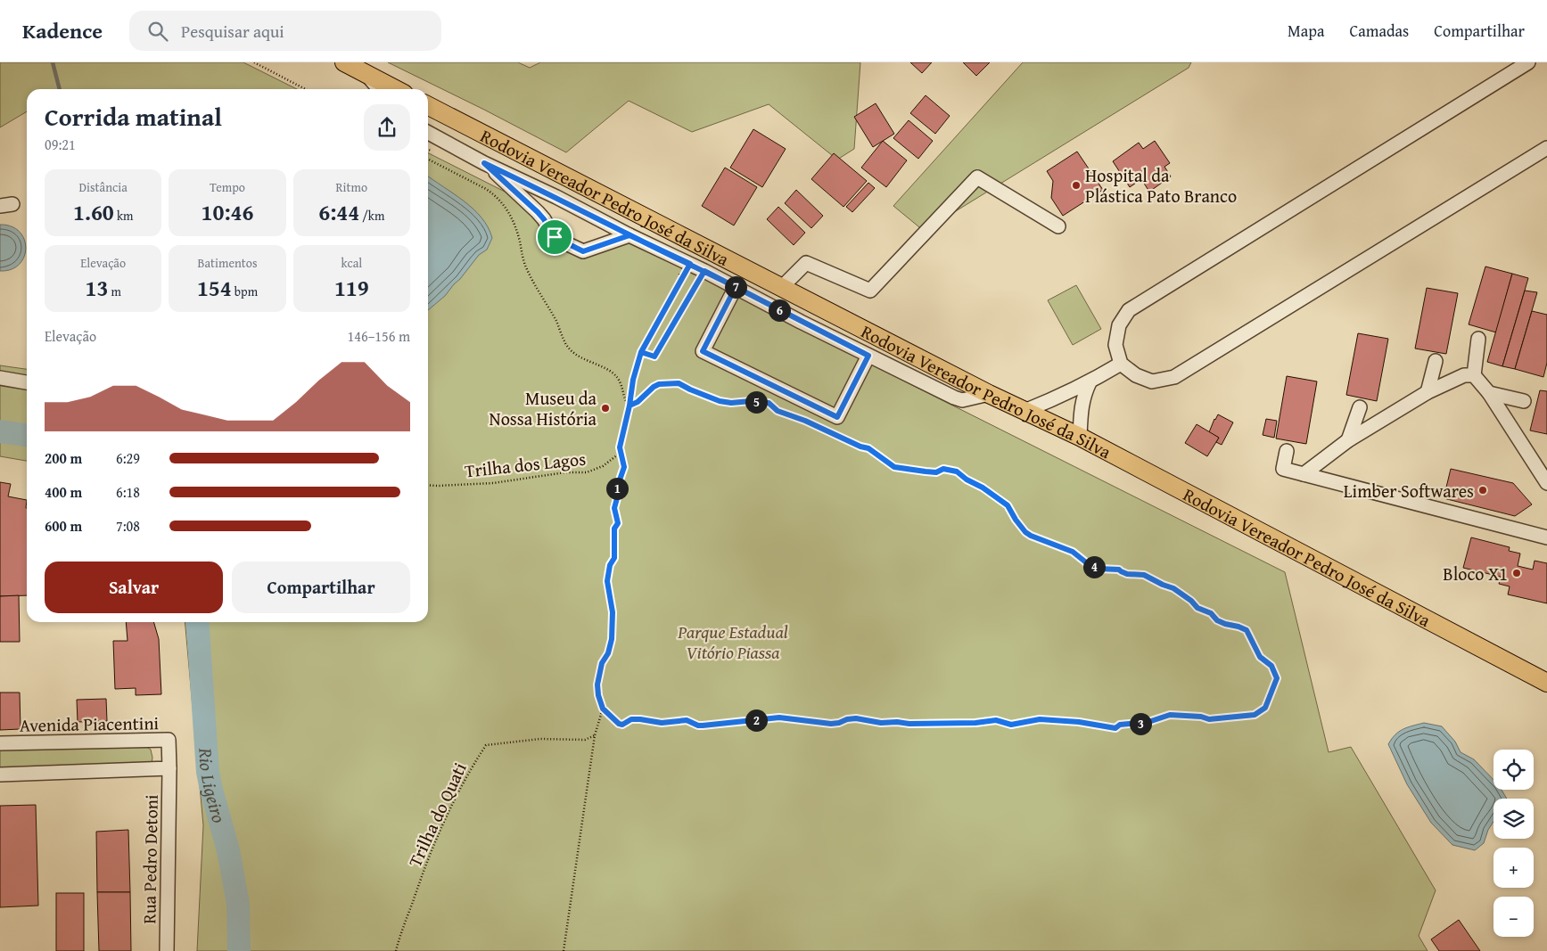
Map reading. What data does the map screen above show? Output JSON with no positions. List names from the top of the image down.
{
  "streets": {
    "main road": ["Rodovia Vereador Pedro José da Silva"],
    "street": ["Avenida Piacentini", "Rua Pedro Detoni"],
    "path": ["Trilha dos Lagos", "Trilha do Quati"]
  },
  "crossings": [
    ["Avenida Piacentini", "Rua Pedro Detoni"]
  ],
  "water": ["Rio Ligeiro"],
  "parks": ["Parque Estadual Vitório Piassa"],
  "places": [
    "Hospital da Plástica Pato Branco",
    "Museu da Nossa História",
    "Limber Softwares",
    "Bloco X1"
  ],
  "page": {
    "header": "Kadence",
    "search": "Pesquisar aqui",
    "nav": ["Mapa", "Camadas", "Compartilhar"],
    "heading": ["Corrida matinal", "09:21"],
    "stats": [
      ["Distância", "1.60 km"],
      ["Tempo", "10:46"],
      ["Ritmo", "6:44 /km"],
      ["Elevação", "13 m"],
      ["Batimentos", "154 bpm"],
      ["kcal", "119"]
    ],
    "pins": [
      "7",
      "6",
      "5",
      "1",
      "4",
      "2",
      "3"
    ],
    "chart": ["Elevação", "146–156 m"],
    "list": [
      {
        "name": "200 m",
        "note": "6:29"
      },
      {
        "name": "400 m",
        "note": "6:18"
      },
      {
        "name": "600 m",
        "note": "7:08"
      }
    ],
    "buttons": ["Salvar", "Compartilhar"],
    "map_buttons": ["+", "−"]
  }
}
